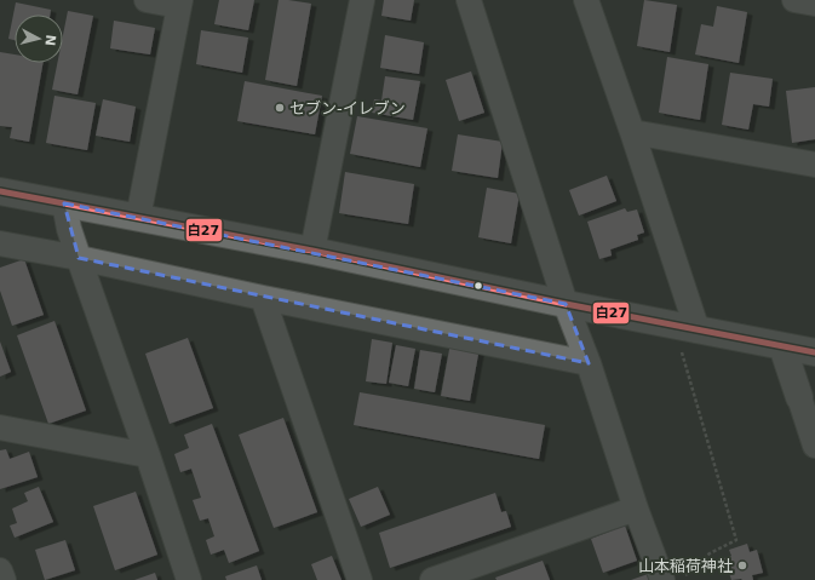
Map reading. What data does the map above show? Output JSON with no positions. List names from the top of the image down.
{
  "places": ["セブン-イレブン", "山本稲荷神社"],
  "lines": ["transit line 白27"],
  "north": "right"
}
